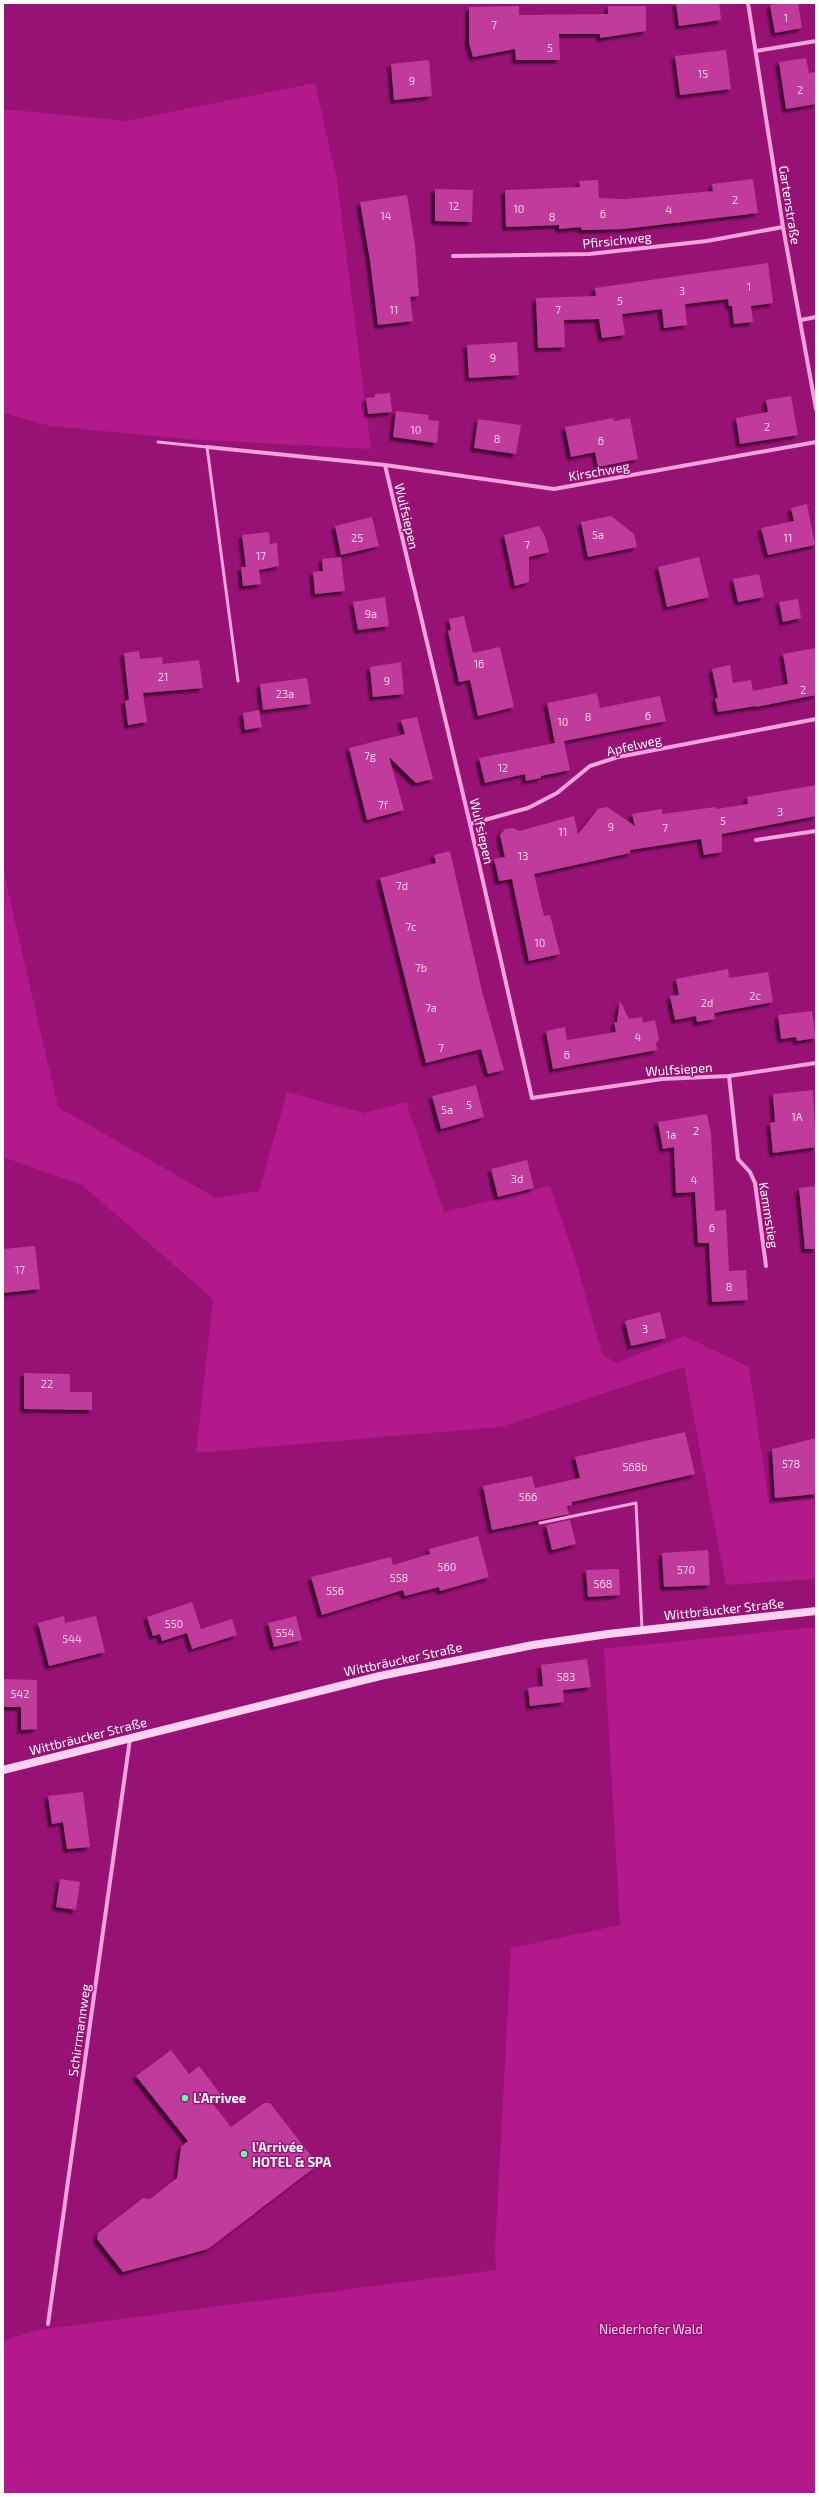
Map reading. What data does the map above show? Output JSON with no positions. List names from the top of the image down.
{
  "streets": {
    "main road": ["Wittbräucker Straße"],
    "street": [
      "Gartenstraße",
      "Pfirsichweg",
      "Kirschweg",
      "Wulfsiepen",
      "Apfelweg",
      "Kammstieg",
      "Schirrmannweg"
    ]
  },
  "crossings": [
    ["Gartenstraße", "Pfirsichweg"],
    ["Kirschweg", "Wulfsiepen"],
    ["Wulfsiepen", "Apfelweg"],
    ["Wulfsiepen", "Kammstieg"],
    ["Wittbräucker Straße", "Schirrmannweg"]
  ],
  "parks": ["Niederhofer Wald"],
  "places": ["L'Arrivee", "l’Arrivée HOTEL & SPA"],
  "house_numbers": [
    "1",
    "7",
    "5",
    "15",
    "9",
    "2",
    "2",
    "12",
    "10",
    "4",
    "6",
    "14",
    "8",
    "1",
    "3",
    "5",
    "11",
    "7",
    "9",
    "2",
    "10",
    "8",
    "6",
    "5a",
    "25",
    "11",
    "7",
    "17",
    "9a",
    "16",
    "21",
    "9",
    "2",
    "23a",
    "6",
    "8",
    "10",
    "7g",
    "12",
    "7f",
    "3",
    "5",
    "9",
    "7",
    "11",
    "13",
    "7d",
    "7c",
    "10",
    "7b",
    "2c",
    "2d",
    "7a",
    "4",
    "7",
    "6",
    "5",
    "5a",
    "1A",
    "2",
    "1a",
    "3d",
    "4",
    "6",
    "17",
    "8",
    "3",
    "22",
    "578",
    "568b",
    "566",
    "560",
    "570",
    "558",
    "568",
    "556",
    "550",
    "554",
    "544",
    "583",
    "542"
  ]
}
